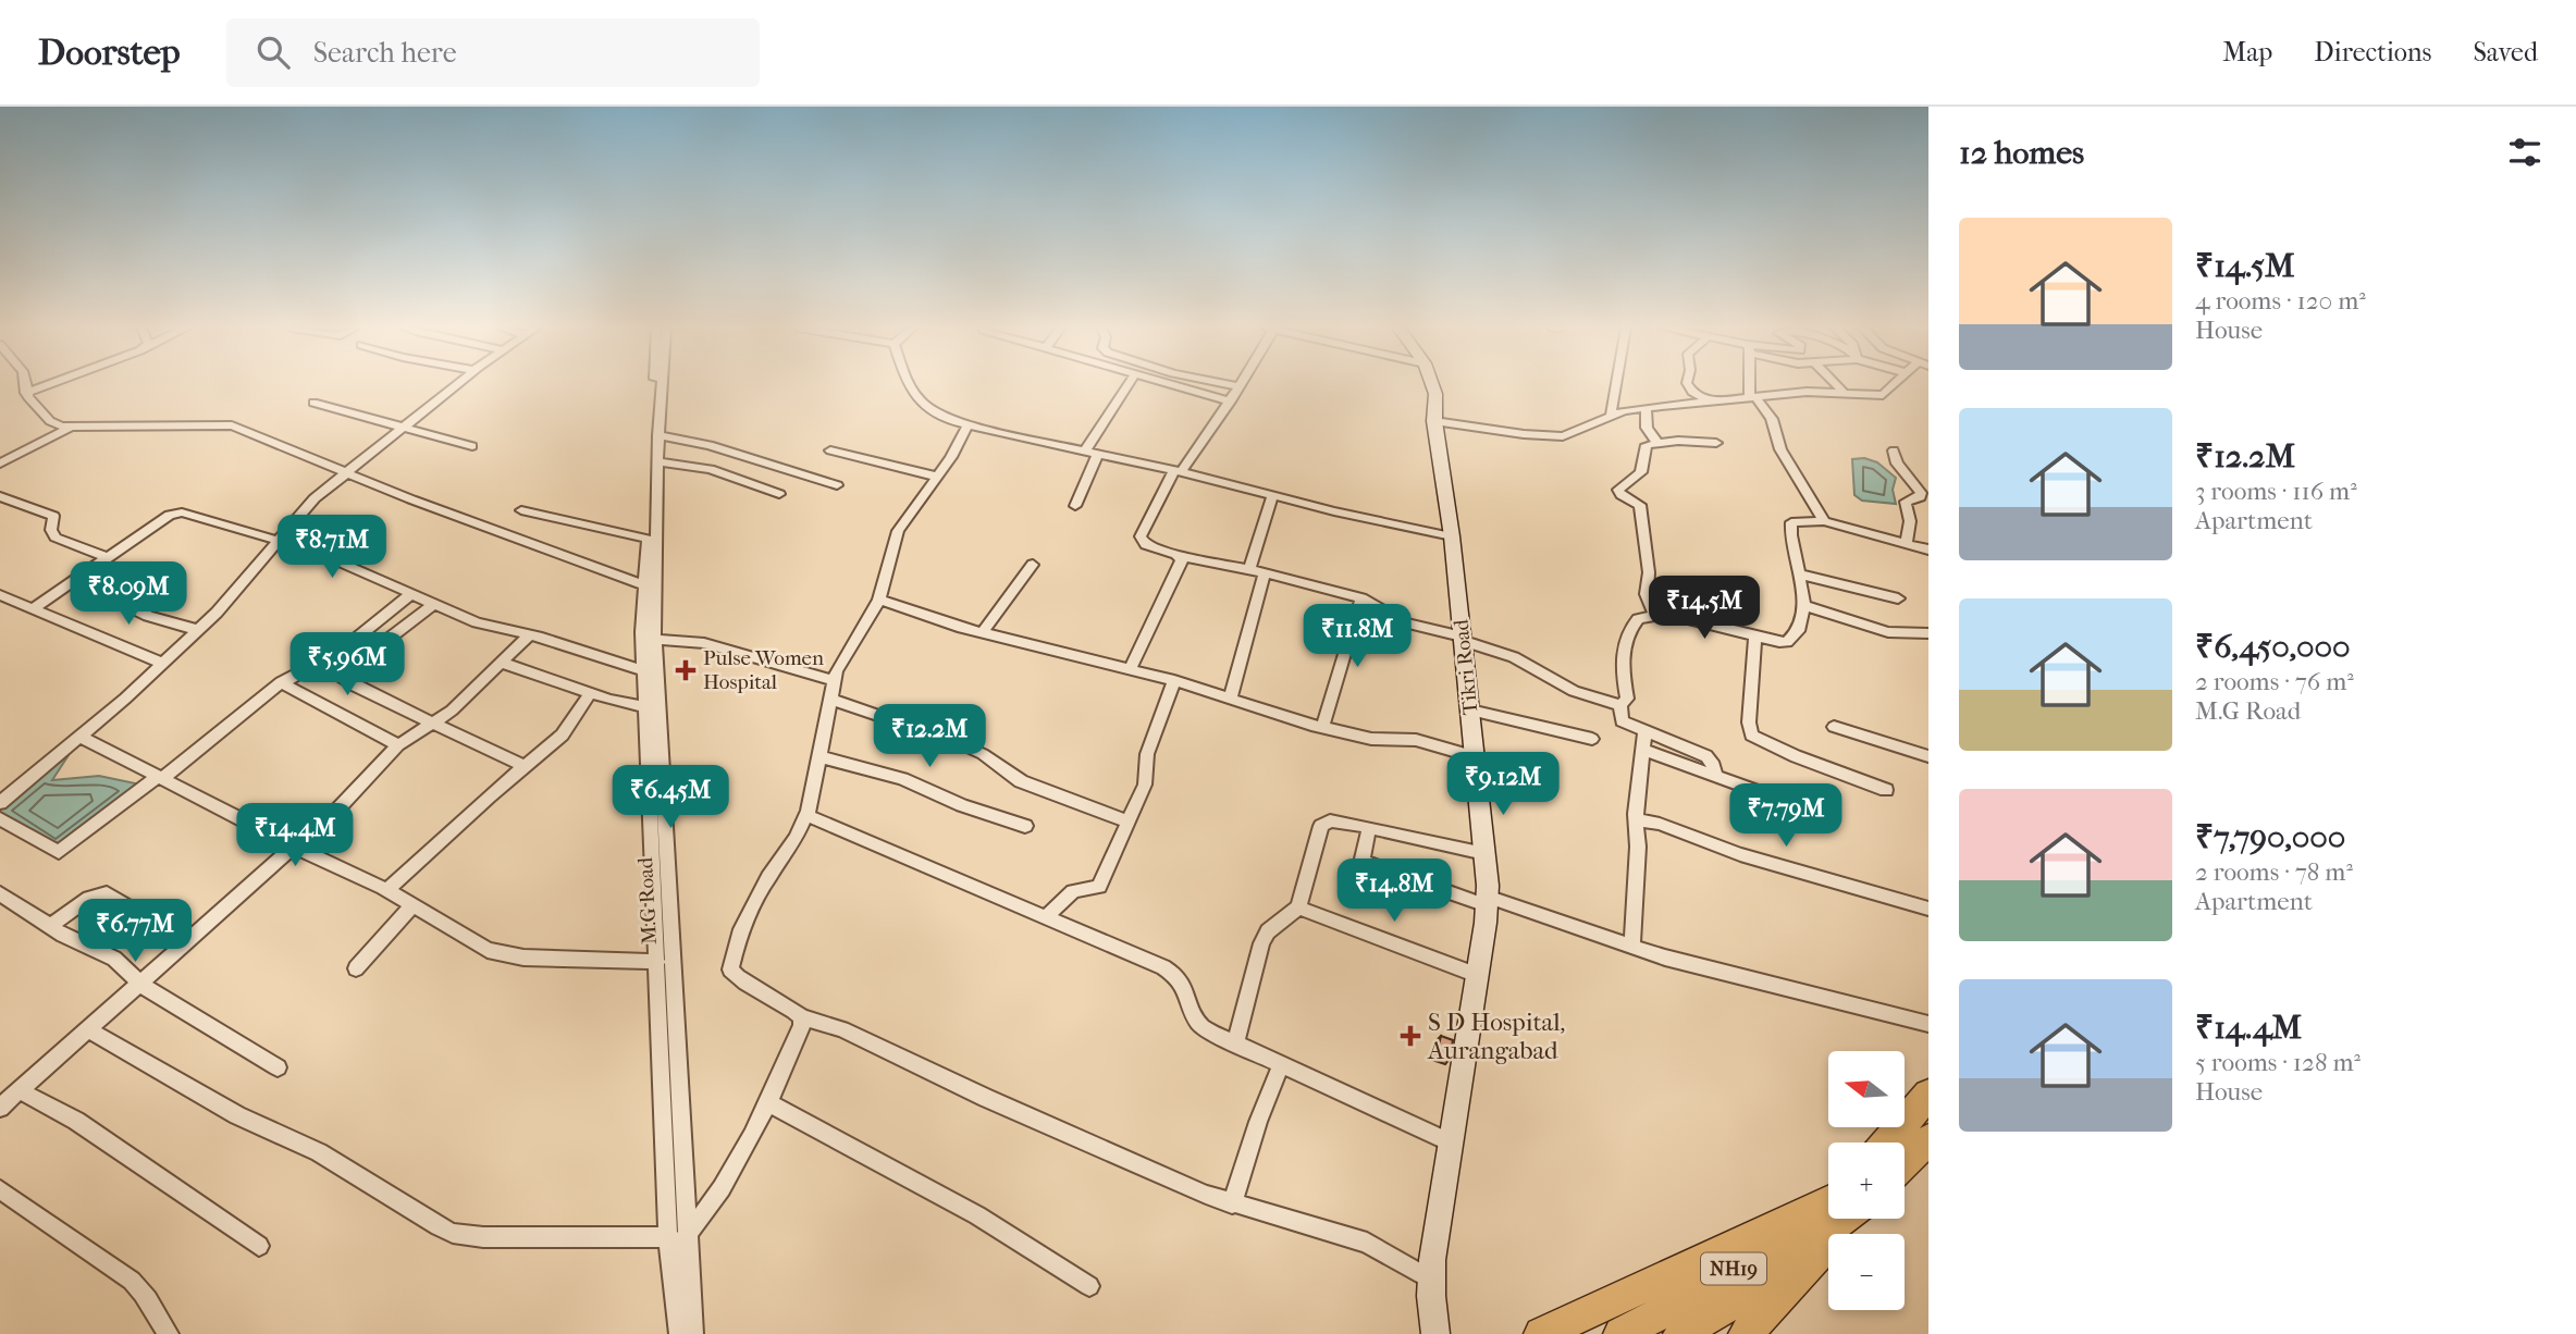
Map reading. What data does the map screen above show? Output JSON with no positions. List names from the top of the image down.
{
  "streets": {
    "highway": ["NH19"],
    "street": ["Tikri Road", "M.G Road"]
  },
  "places": {
    "health": ["Pulse Women Hospital", "S D Hospital, Aurangabad"]
  },
  "north": "left",
  "page": {
    "header": "Doorstep",
    "search": "Search here",
    "nav": ["Map", "Directions", "Saved"],
    "heading": "12 homes",
    "list": [
      {
        "name": "₹14.5M",
        "note": "4 rooms · 120 m² · House"
      },
      {
        "name": "₹12.2M",
        "note": "3 rooms · 116 m² · Apartment"
      },
      {
        "name": "₹6,450,000",
        "note": "2 rooms · 76 m² · M.G Road"
      },
      {
        "name": "₹7,790,000",
        "note": "2 rooms · 78 m² · Apartment"
      },
      {
        "name": "₹14.4M",
        "note": "5 rooms · 128 m² · House"
      }
    ],
    "price": [
      "₹8.71M",
      "₹8.09M",
      "₹14.5M",
      "₹11.8M",
      "₹5.96M",
      "₹12.2M",
      "₹9.12M",
      "₹6.45M",
      "₹7.79M",
      "₹14.4M",
      "₹14.8M",
      "₹6.77M"
    ],
    "map_buttons": ["+", "−"]
  }
}
